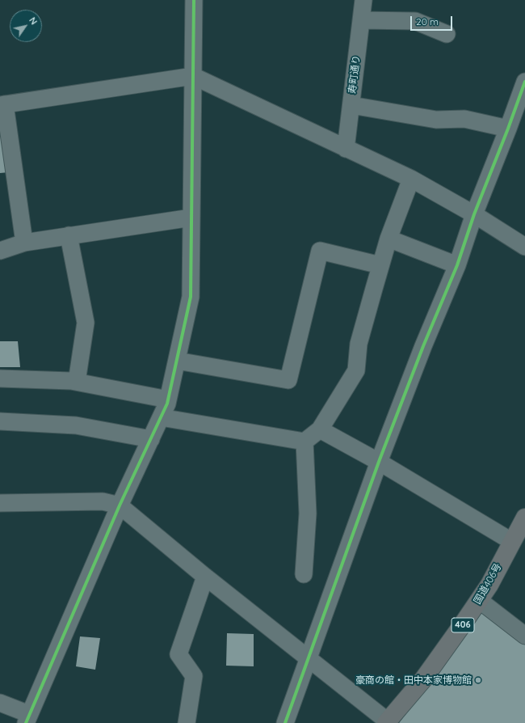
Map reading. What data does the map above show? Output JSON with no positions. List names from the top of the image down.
{
  "streets": {
    "highway": ["国道406号", "406"],
    "street": ["寿町通り"]
  },
  "places": ["豪商の館・田中本家博物館"],
  "scale_bar": "20 m",
  "north": "top right"
}
